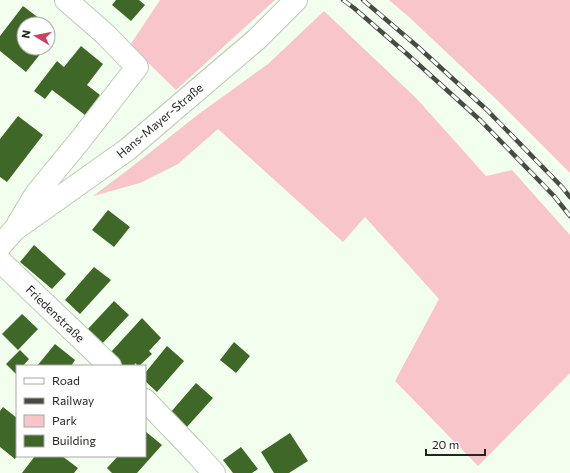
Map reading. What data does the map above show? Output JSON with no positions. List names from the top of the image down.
{
  "streets": {
    "street": ["Hans-Mayer-Straße", "Friedenstraße"]
  },
  "legend": [
    "Road",
    "Railway",
    "Park",
    "Building"
  ],
  "scale_bar": "20 m",
  "north": "left"
}
